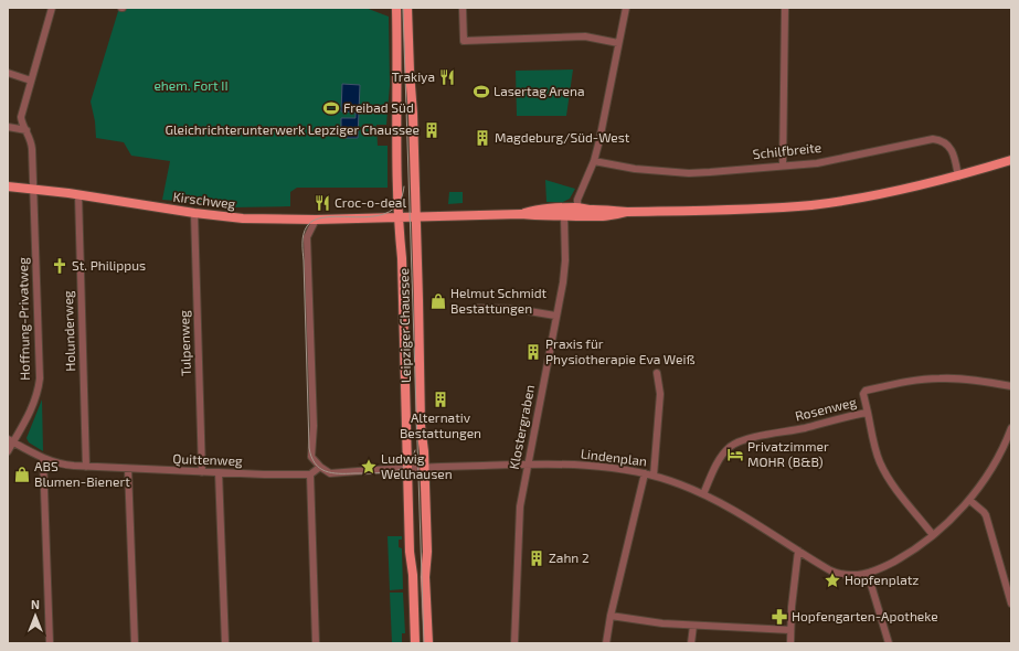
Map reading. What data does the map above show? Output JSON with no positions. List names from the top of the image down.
{
  "streets": {
    "main road": ["Kirschweg", "Leipziger Chaussee"],
    "street": [
      "Schilfbreite",
      "Hoffnung-Privatweg",
      "Holunderweg",
      "Tulpenweg",
      "Rosenweg",
      "Klostergraben",
      "Lindenplan",
      "Quittenweg"
    ]
  },
  "crossings": [
    ["Kirschweg", "Hoffnung-Privatweg"],
    ["Kirschweg", "Leipziger Chaussee"],
    ["Kirschweg", "Holunderweg"],
    ["Kirschweg", "Tulpenweg"],
    ["Hoffnung-Privatweg", "Quittenweg"],
    ["Leipziger Chaussee", "Lindenplan"],
    ["Holunderweg", "Quittenweg"],
    ["Tulpenweg", "Quittenweg"],
    ["Rosenweg", "Lindenplan"],
    ["Klostergraben", "Lindenplan"]
  ],
  "parks": ["ehem. Fort II"],
  "places": {
    "restaurant": ["Trakiya", "Croc-o-deal"],
    "sports": ["Lasertag Arena", "Freibad Süd"],
    "building": [
      "Gleichrichterunterwerk Lepziger Chaussee",
      "Magdeburg/Süd-West",
      "Praxis für Physiotherapie Eva Weiß",
      "Alternativ Bestattungen",
      "Zahn 2"
    ],
    "church": ["St. Philippus"],
    "shop": ["Helmut Schmidt Bestattungen", "ABS Blumen-Bienert"],
    "hotel": ["Privatzimmer MOHR (B&B)"],
    "place": ["Ludwig Wellhausen", "Hopfenplatz"],
    "pharmacy": ["Hopfengarten-Apotheke"]
  },
  "north": "top"
}
